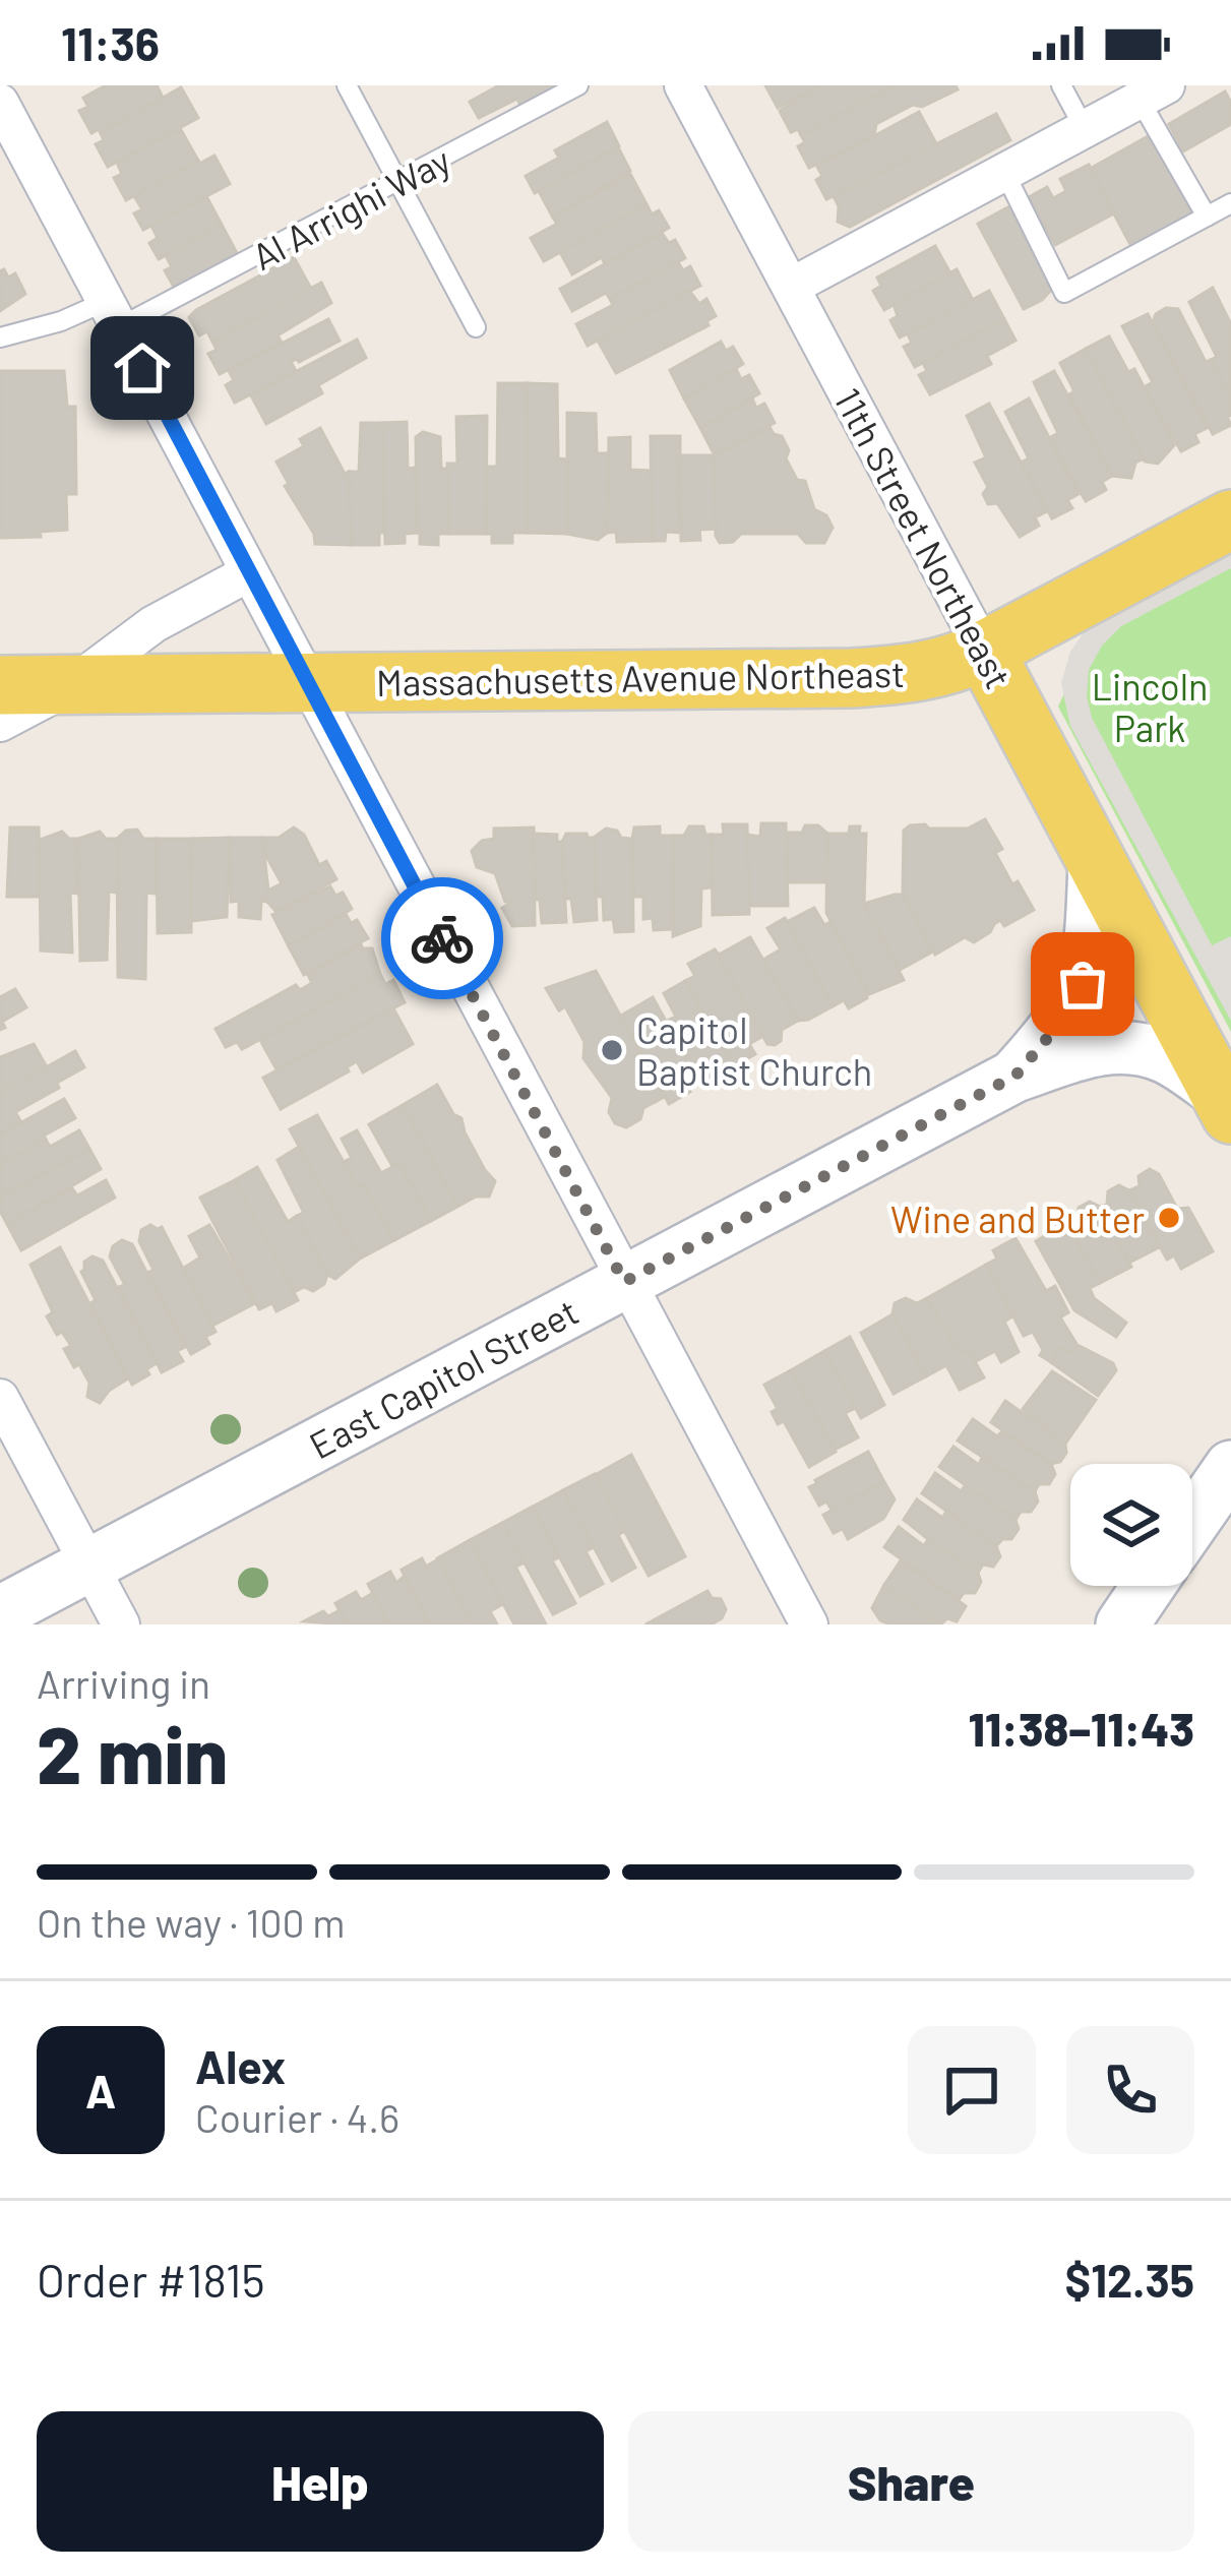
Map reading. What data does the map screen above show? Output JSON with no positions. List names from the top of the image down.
{
  "streets": {
    "main road": ["11th Street Northeast", "Massachusetts Avenue Northeast", "East Capitol Street"],
    "lane": ["Al Arrighi Way"]
  },
  "crossings": [
    ["11th Street Northeast", "Massachusetts Avenue Northeast"]
  ],
  "parks": ["Lincoln Park"],
  "places": ["Capitol Baptist Church", "Wine and Butter"],
  "page": {
    "status": "11:36",
    "heading": ["2 min", "Arriving in", "11:38–11:43"],
    "panel": [
      "Alex",
      "Courier · 4.6",
      "Order #1815",
      "$12.35"
    ],
    "bar": "On the way · 100 m",
    "round": "A",
    "buttons": ["Help", "Share"]
  }
}
